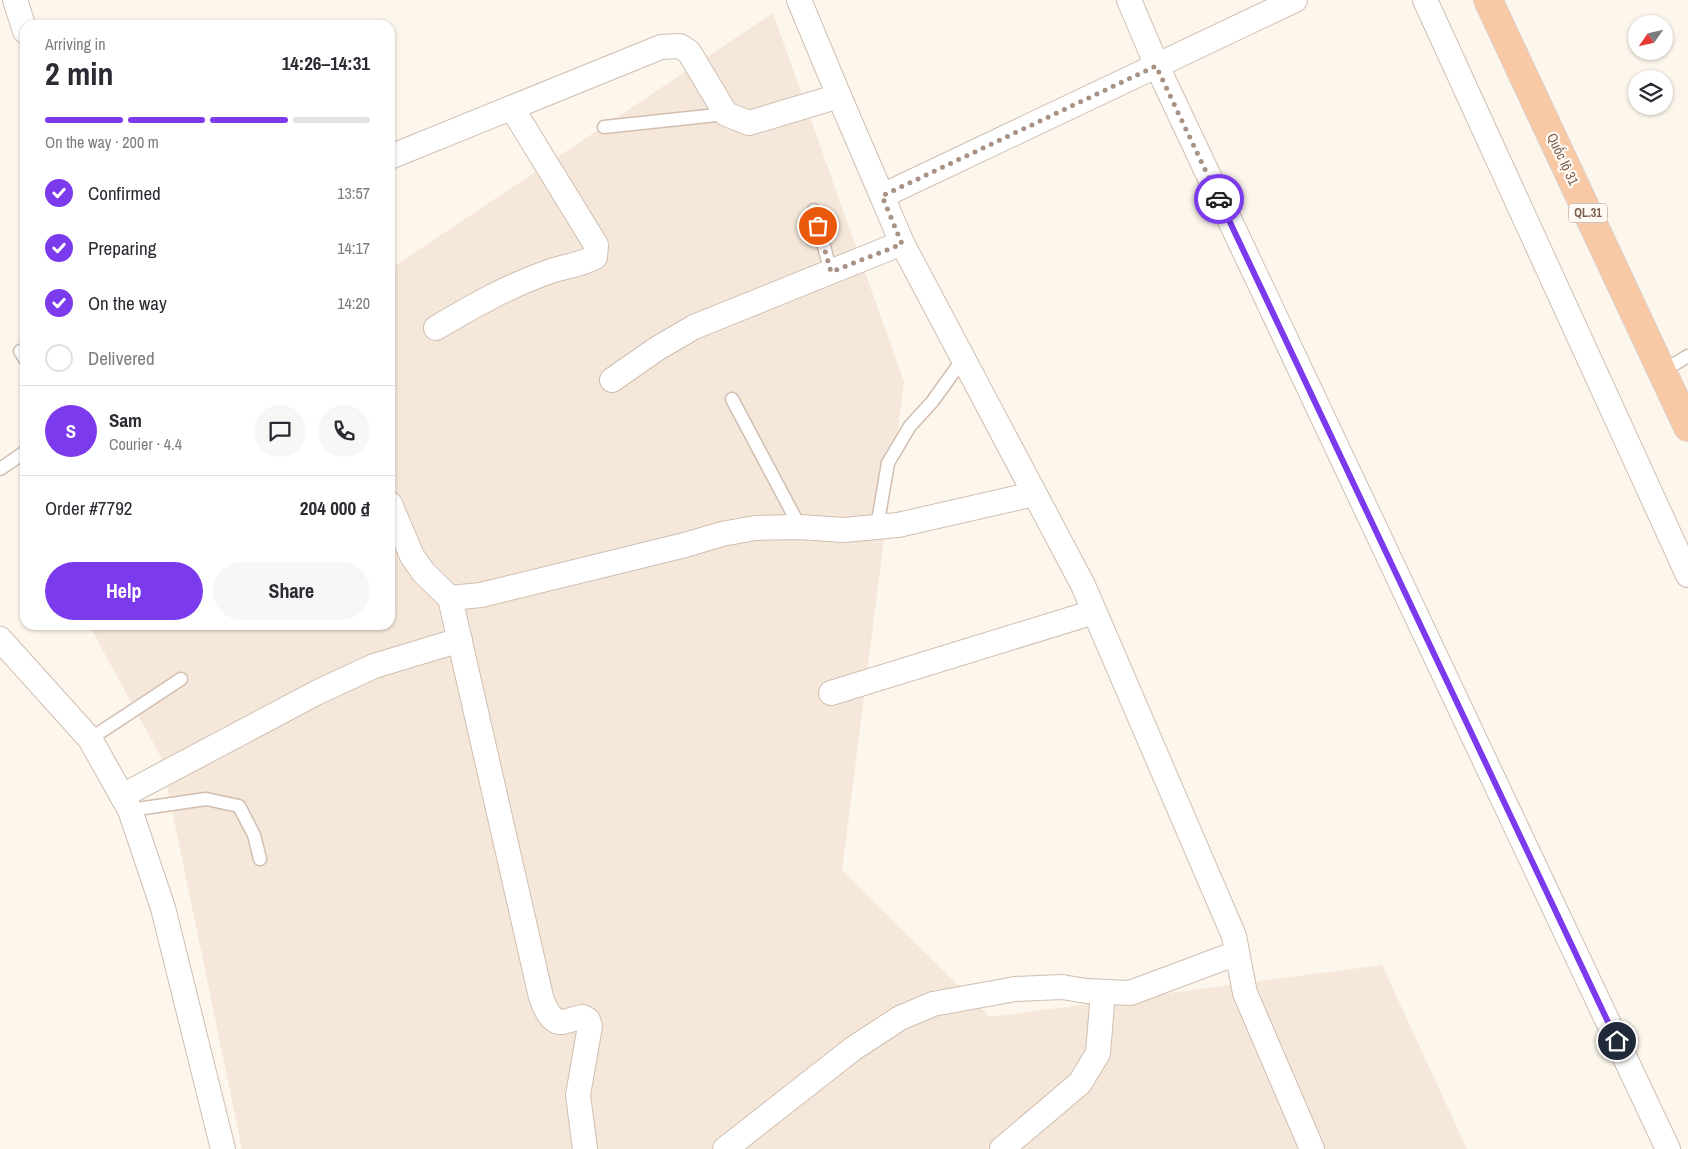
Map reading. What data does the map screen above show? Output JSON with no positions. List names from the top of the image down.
{
  "streets": {
    "highway": ["Quốc lộ 31", "QL.31"]
  },
  "north": "bottom left",
  "page": {
    "heading": ["2 min", "Arriving in", "14:26–14:31"],
    "panel": [
      "Sam",
      "Courier · 4.4",
      "Order #7792",
      "204 000 ₫"
    ],
    "bar": "On the way · 200 m",
    "list": [
      ["Confirmed", "13:57"],
      ["Preparing", "14:17"],
      ["On the way", "14:20"],
      "Delivered"
    ],
    "round": "S",
    "buttons": ["Help", "Share"]
  }
}
